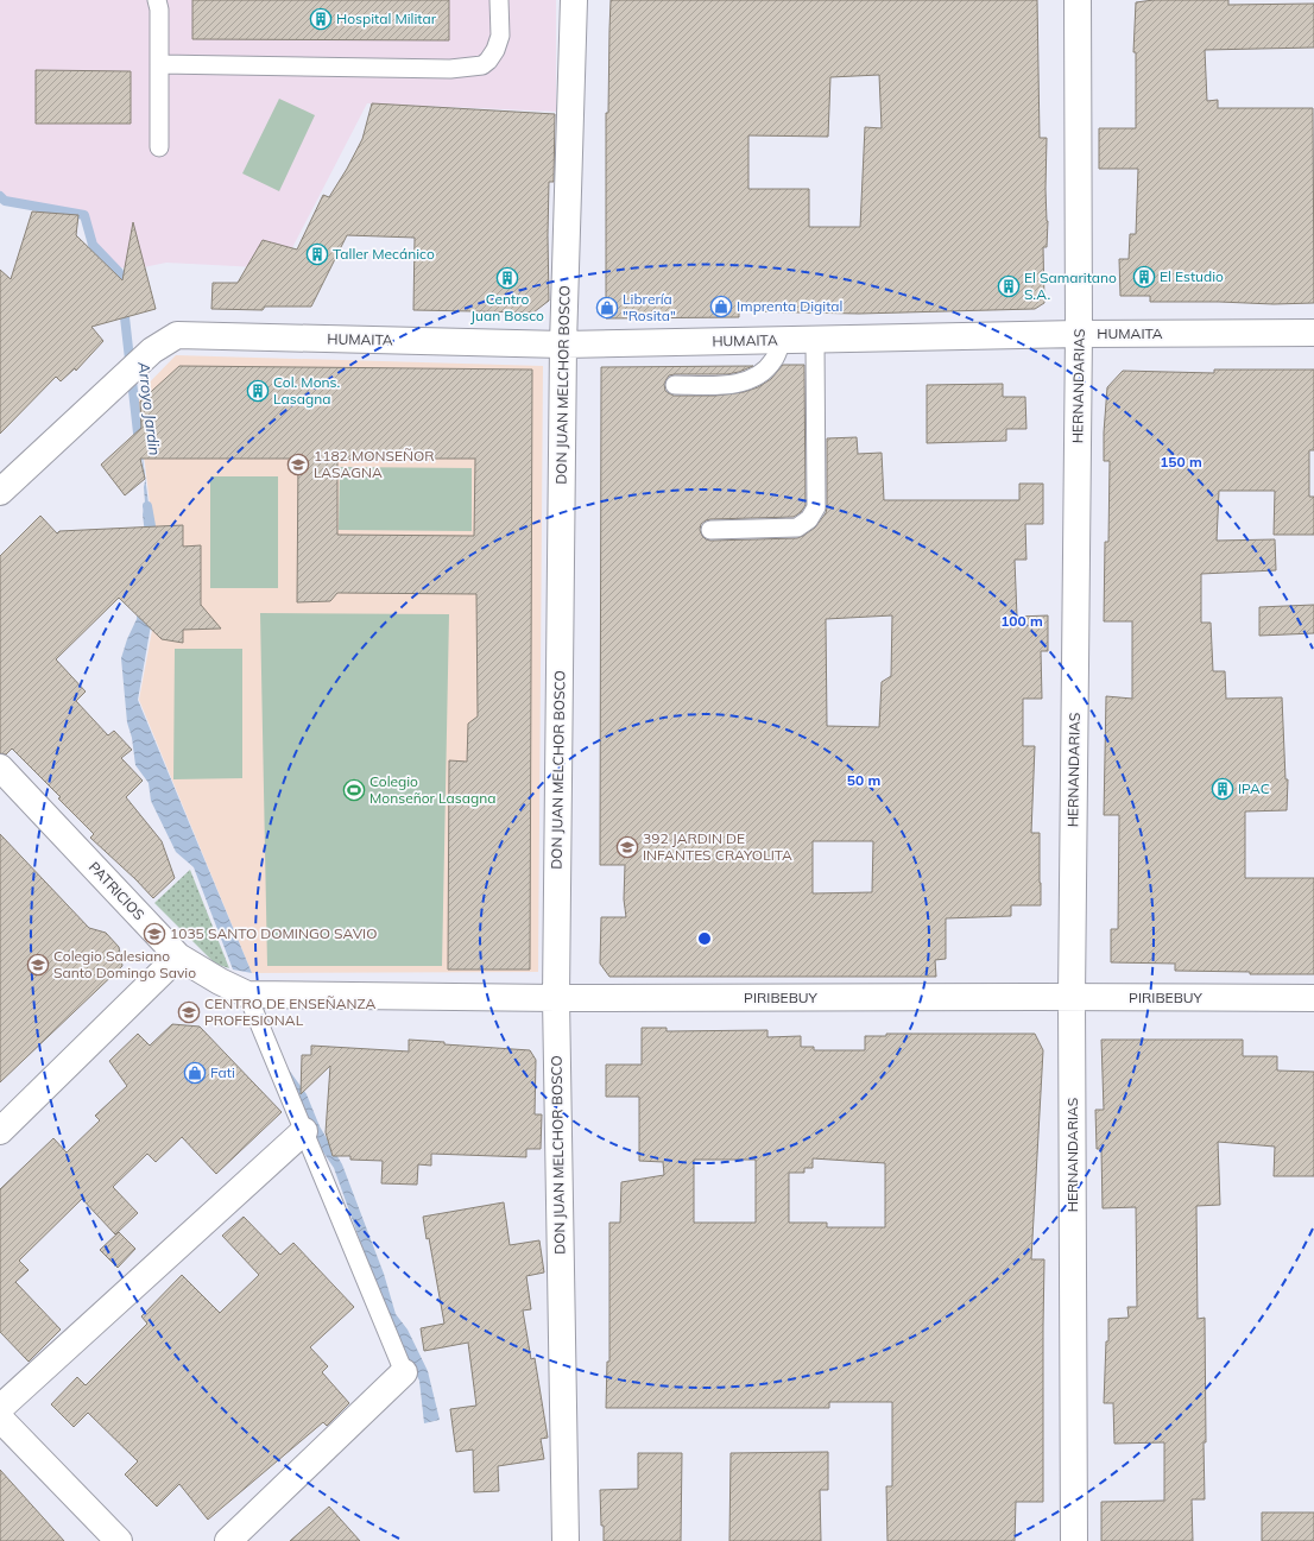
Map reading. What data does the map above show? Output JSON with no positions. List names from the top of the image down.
{
  "streets": {
    "street": [
      "HUMAITA",
      "DON JUAN MELCHOR BOSCO",
      "HERNANDARIAS",
      "PATRICIOS",
      "PIRIBEBUY"
    ]
  },
  "crossings": [
    ["HUMAITA", "DON JUAN MELCHOR BOSCO"],
    ["HUMAITA", "HERNANDARIAS"],
    ["DON JUAN MELCHOR BOSCO", "PIRIBEBUY"],
    ["HERNANDARIAS", "PIRIBEBUY"],
    ["PATRICIOS", "PIRIBEBUY"]
  ],
  "water": ["Arroyo Jardin"],
  "places": {
    "building": [
      "Hospital Militar",
      "Taller Mecánico",
      "El Estudio",
      "Centro Juan Bosco",
      "El Samaritano S.A.",
      "Col. Mons. Lasagna",
      "IPAC"
    ],
    "shop": ["Imprenta Digital", "Librería \"Rosita\"", "Fati"],
    "school or university": [
      "1182 MONSEÑOR LASAGNA",
      "392 JARDIN DE INFANTES CRAYOLITA",
      "1035 SANTO DOMINGO SAVIO",
      "Colegio Salesiano Santo Domingo Savio",
      "CENTRO DE ENSEÑANZA PROFESIONAL"
    ],
    "sports": ["Colegio Monseñor Lasagna"]
  },
  "rings": ["150 m", "100 m", "50 m"]
}
